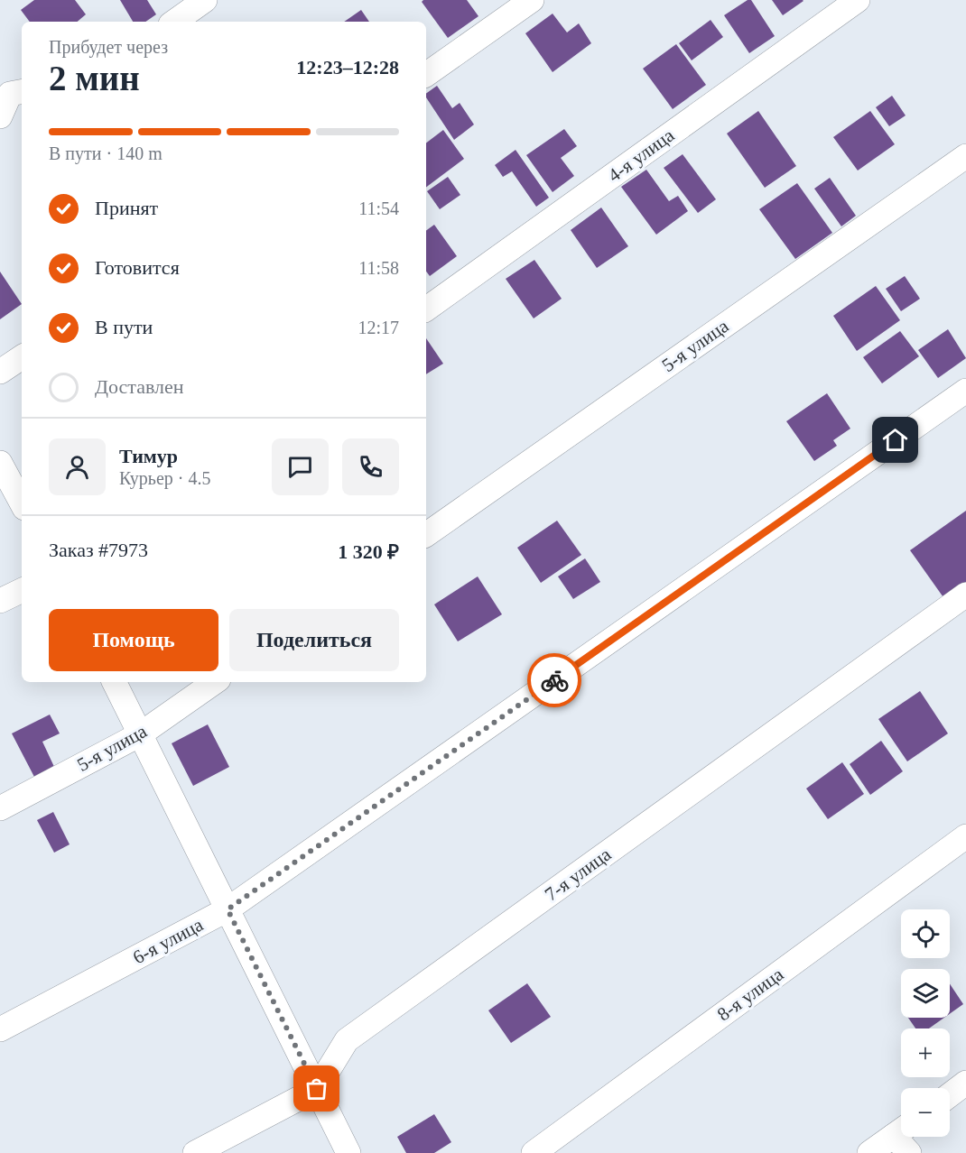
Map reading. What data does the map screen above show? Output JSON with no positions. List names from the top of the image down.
{
  "streets": {
    "street": [
      "4-я улица",
      "5-я улица",
      "7-я улица",
      "6-я улица",
      "8-я улица"
    ]
  },
  "page": {
    "heading": ["2 мин", "Прибудет через", "12:23–12:28"],
    "panel": [
      "Тимур",
      "Курьер · 4.5",
      "Заказ #7973",
      "1 320 ₽"
    ],
    "bar": "В пути · 140 m",
    "list": [
      ["Принят", "11:54"],
      ["Готовится", "11:58"],
      ["В пути", "12:17"],
      "Доставлен"
    ],
    "buttons": ["Помощь", "Поделиться"],
    "map_buttons": ["+", "−"]
  }
}
